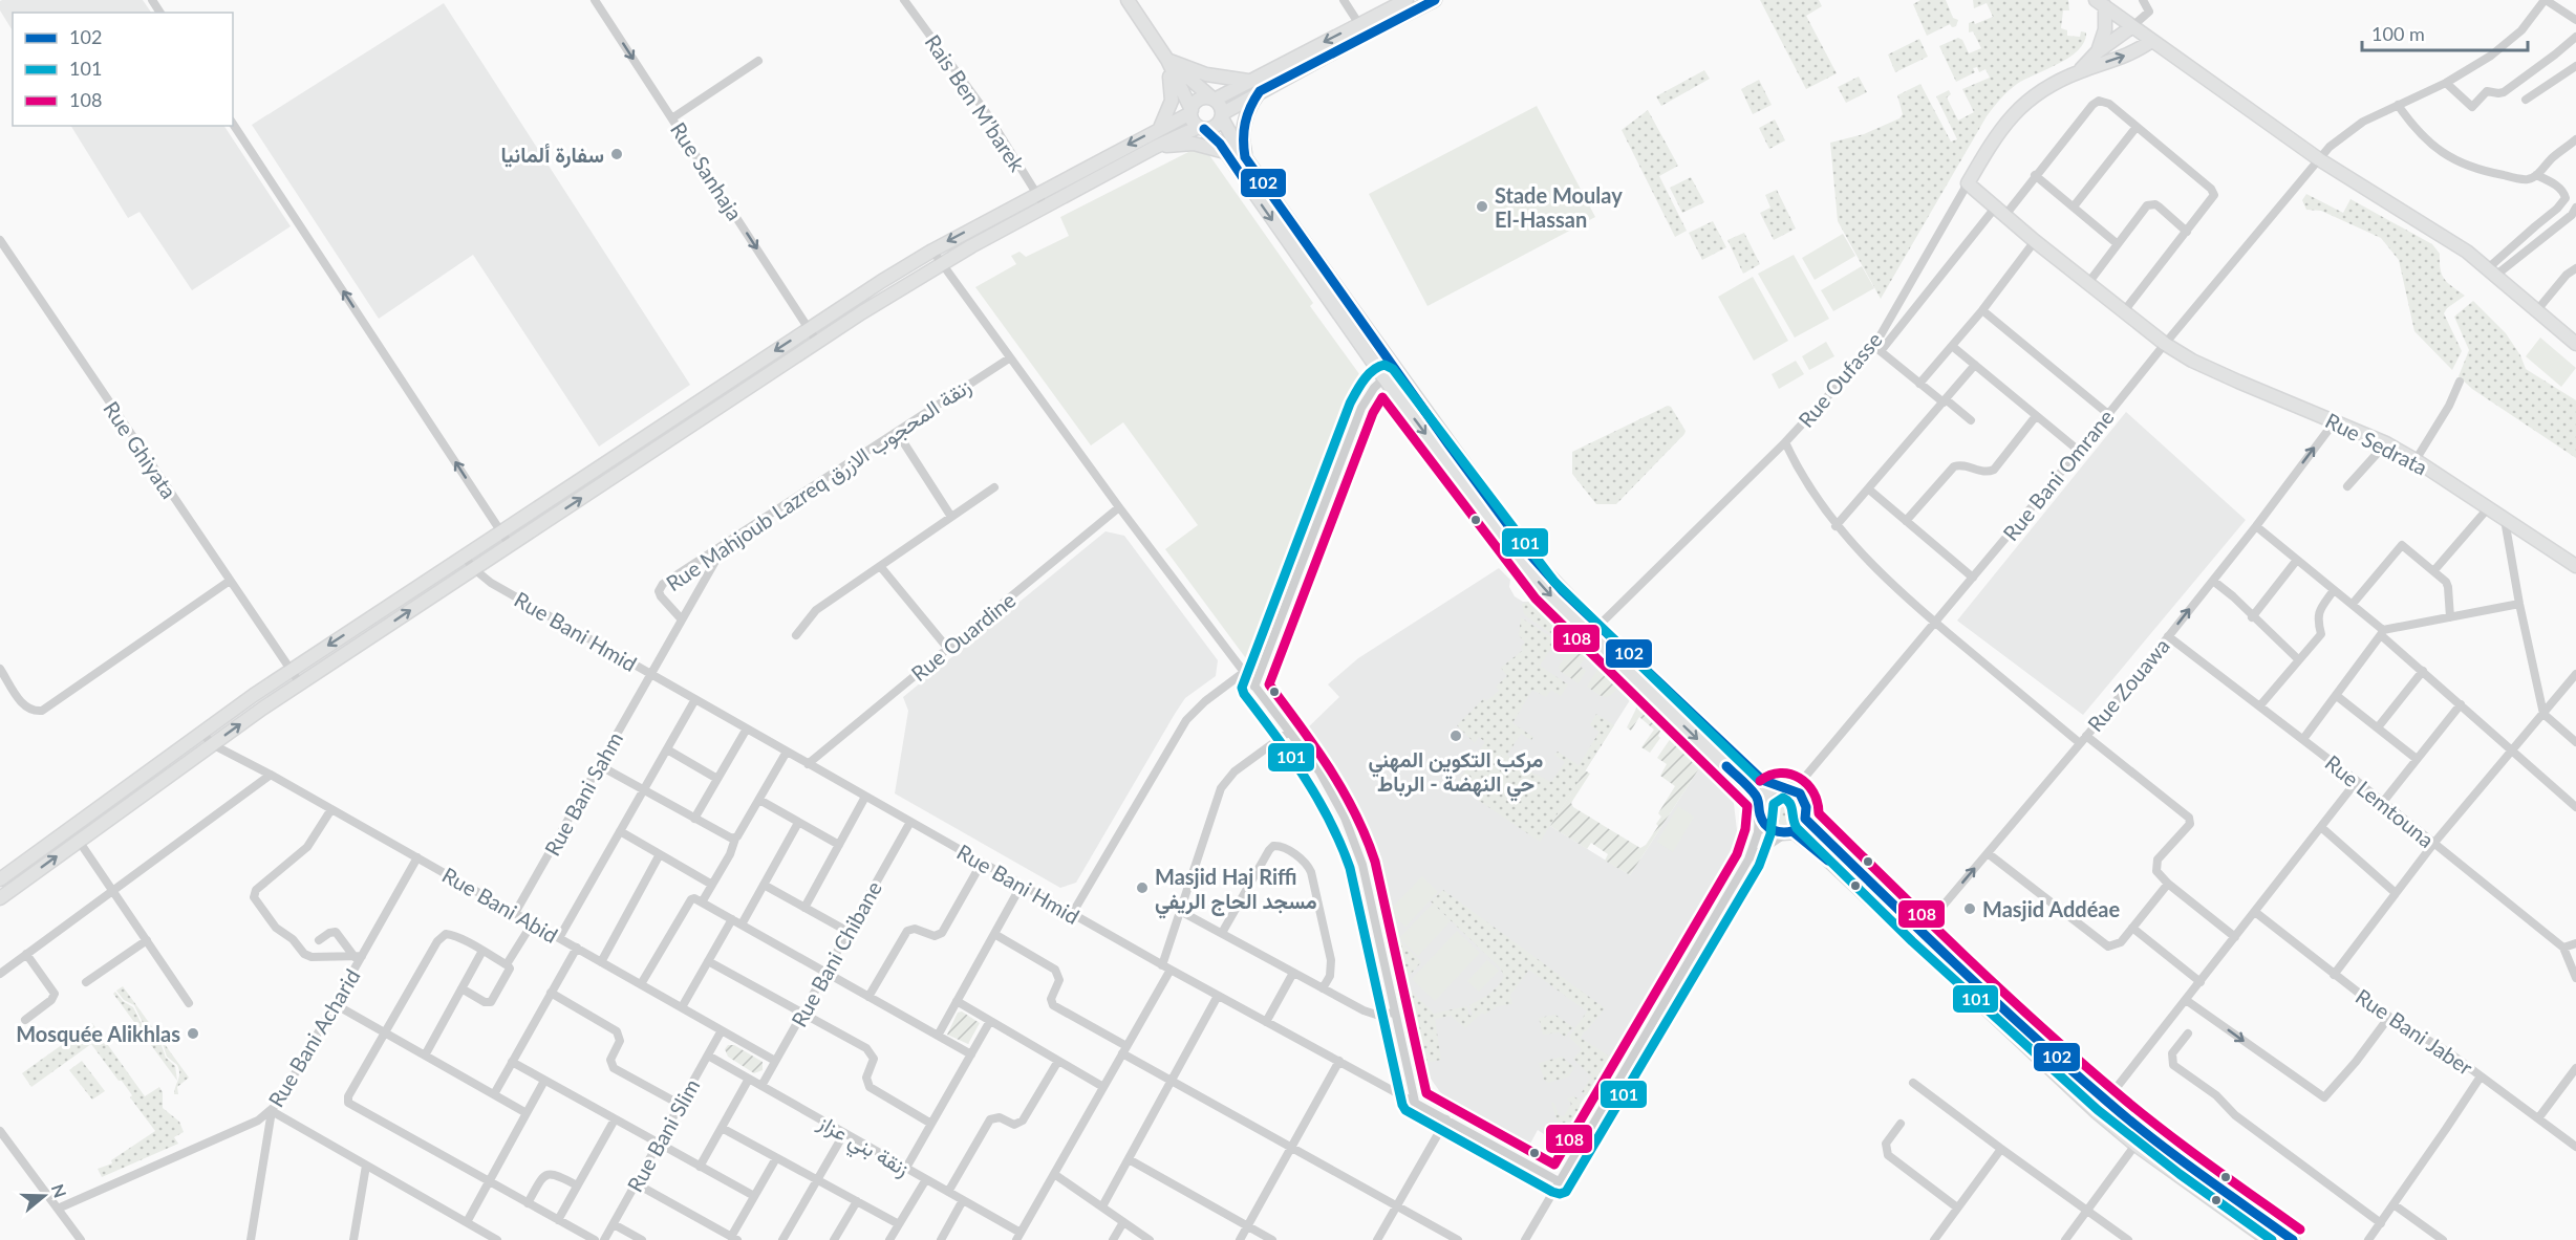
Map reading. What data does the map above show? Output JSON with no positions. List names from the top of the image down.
{
  "streets": {
    "street": [
      "Rais Ben M’barek",
      "Rue Sanhaja",
      "Rue Oufasse",
      "Rue Sedrata",
      "Rue Ghiyata",
      "Rue Bani Omrane",
      "Rue Mahjoub Lazreq زنقة المحجوب الازرق",
      "Rue Bani Hmid",
      "Rue Ouardine",
      "Rue Zouawa",
      "Rue Bani Sahm",
      "Rue Lemtouna",
      "Rue Bani Abid",
      "Rue Bani Chibane",
      "Rue Bani Jaber",
      "Rue Bani Acharid",
      "Rue Bani Slim",
      "زنقة بني عزاز"
    ]
  },
  "crossings": [
    ["Rue Oufasse", "Rue Sedrata"],
    ["Rue Sedrata", "Rue Bani Omrane"],
    ["Rue Sedrata", "Rue Zouawa"],
    ["Rue Mahjoub Lazreq زنقة المحجوب الازرق", "Rue Bani Sahm"],
    ["Rue Bani Hmid", "Rue Ouardine"],
    ["Rue Bani Hmid", "Rue Bani Sahm"],
    ["Rue Bani Hmid", "Rue Bani Chibane"],
    ["Rue Zouawa", "Rue Lemtouna"],
    ["Rue Bani Sahm", "Rue Bani Abid"],
    ["Rue Bani Abid", "Rue Bani Chibane"],
    ["Rue Bani Abid", "Rue Bani Acharid"],
    ["Rue Bani Abid", "Rue Bani Slim"],
    ["Rue Bani Chibane", "زنقة بني عزاز"],
    ["Rue Bani Slim", "زنقة بني عزاز"]
  ],
  "one_way": ["Rue Sanhaja", "Rue Zouawa"],
  "places": [
    "سفارة ألمانيا",
    "Stade Moulay El-Hassan",
    "مركب التكوين المهني حي النهضة - الرباط",
    "Masjid Haj Riffi مسجد الحاج الريفي",
    "Masjid Addéae",
    "Mosquée Alikhlas"
  ],
  "lines": ["transit line 102", "transit line 101", "transit line 108"],
  "legend": ["102", "101", "108"],
  "scale_bar": "100 m",
  "north": "right"
}
